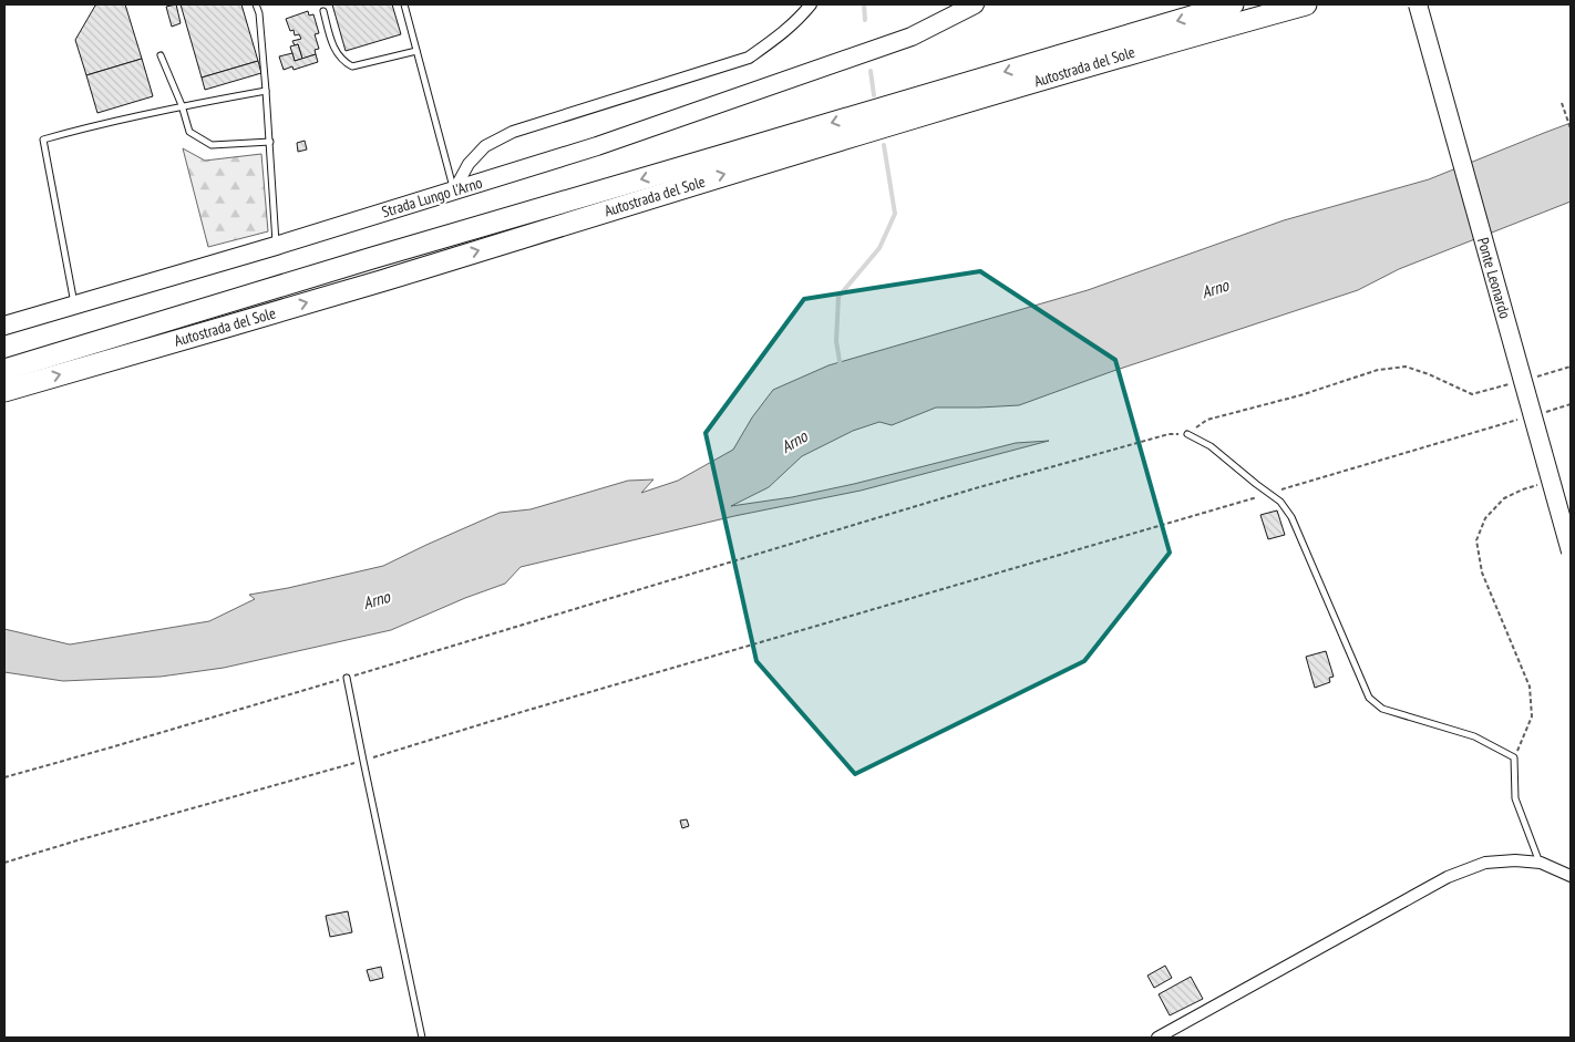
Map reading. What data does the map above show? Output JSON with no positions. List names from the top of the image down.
{
  "streets": {
    "highway": ["Autostrada del Sole"],
    "main road": ["Strada Lungo l'Arno", "Ponte Leonardo"]
  },
  "water": ["Arno"]
}
